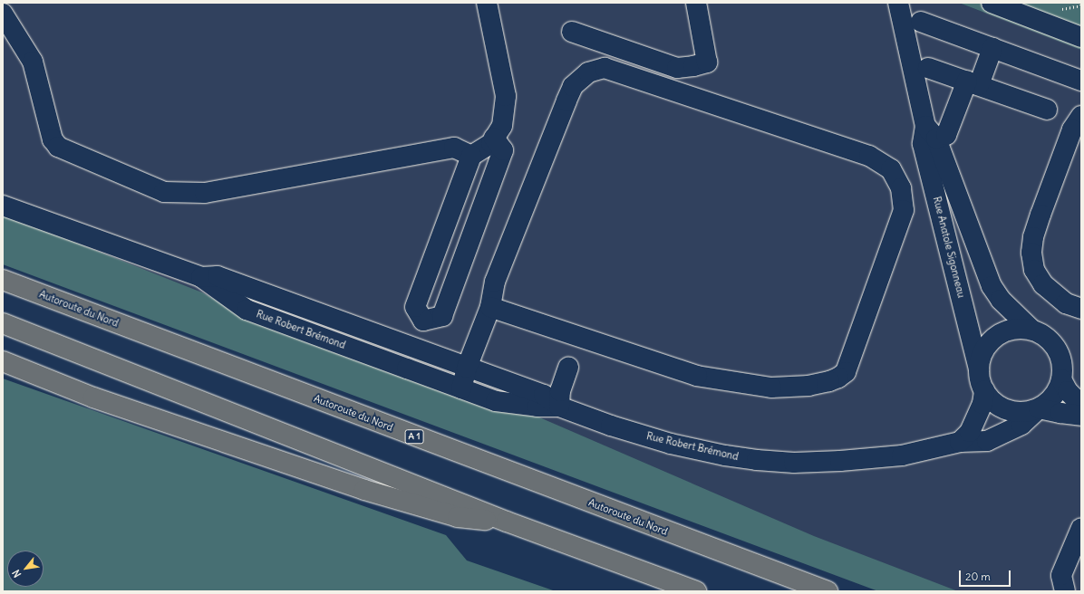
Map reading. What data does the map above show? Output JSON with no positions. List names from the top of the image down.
{
  "streets": {
    "highway": ["Autoroute du Nord", "A 1"],
    "street": ["Rue Anatole Sigonneau", "Rue Robert Brémond"]
  },
  "crossings": [
    ["Rue Anatole Sigonneau", "Rue Robert Brémond"]
  ],
  "scale_bar": "20 m",
  "north": "bottom left"
}
